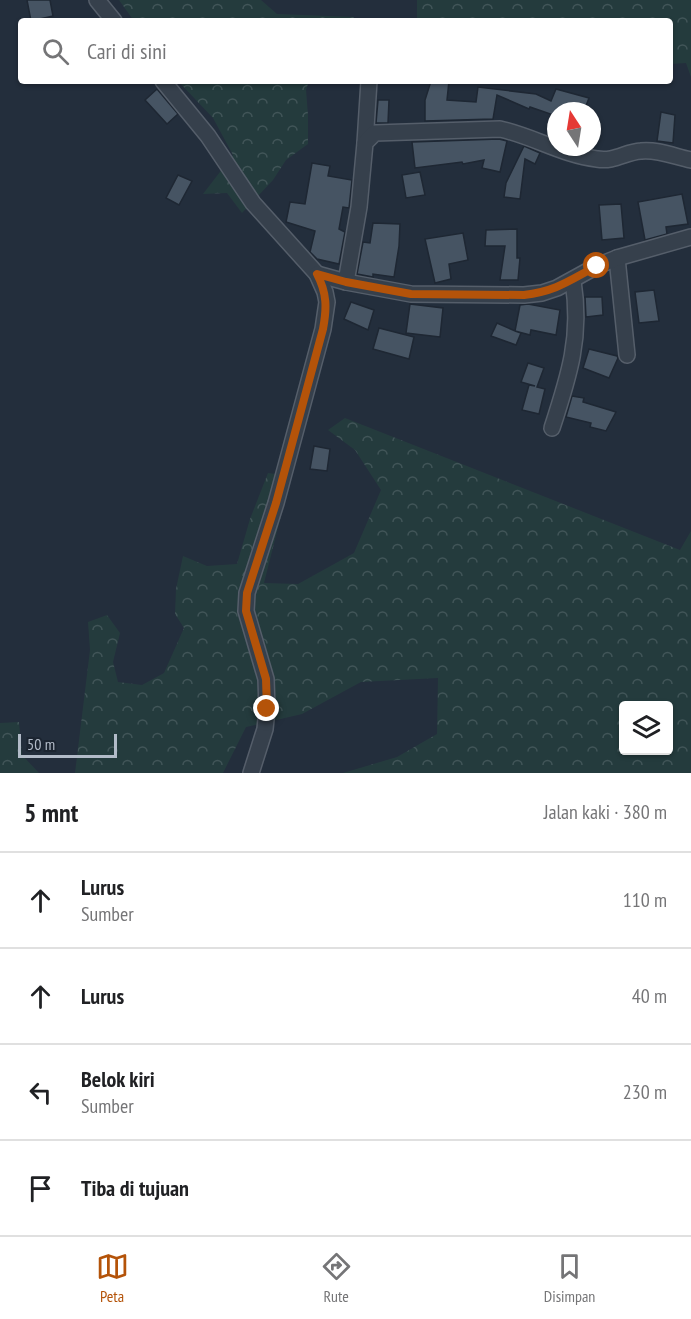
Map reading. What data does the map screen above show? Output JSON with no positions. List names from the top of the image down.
{
  "scale_bar": "50 m",
  "north": "top",
  "page": {
    "search": "Cari di sini",
    "scale": "50 m",
    "heading": ["5 mnt", "Jalan kaki · 380 m"],
    "list": [
      ["Lurus", "Sumber", "110 m"],
      ["Lurus", "40 m"],
      ["Belok kiri", "Sumber", "230 m"],
      "Tiba di tujuan"
    ],
    "nav": ["Peta", "Rute", "Disimpan"]
  }
}
